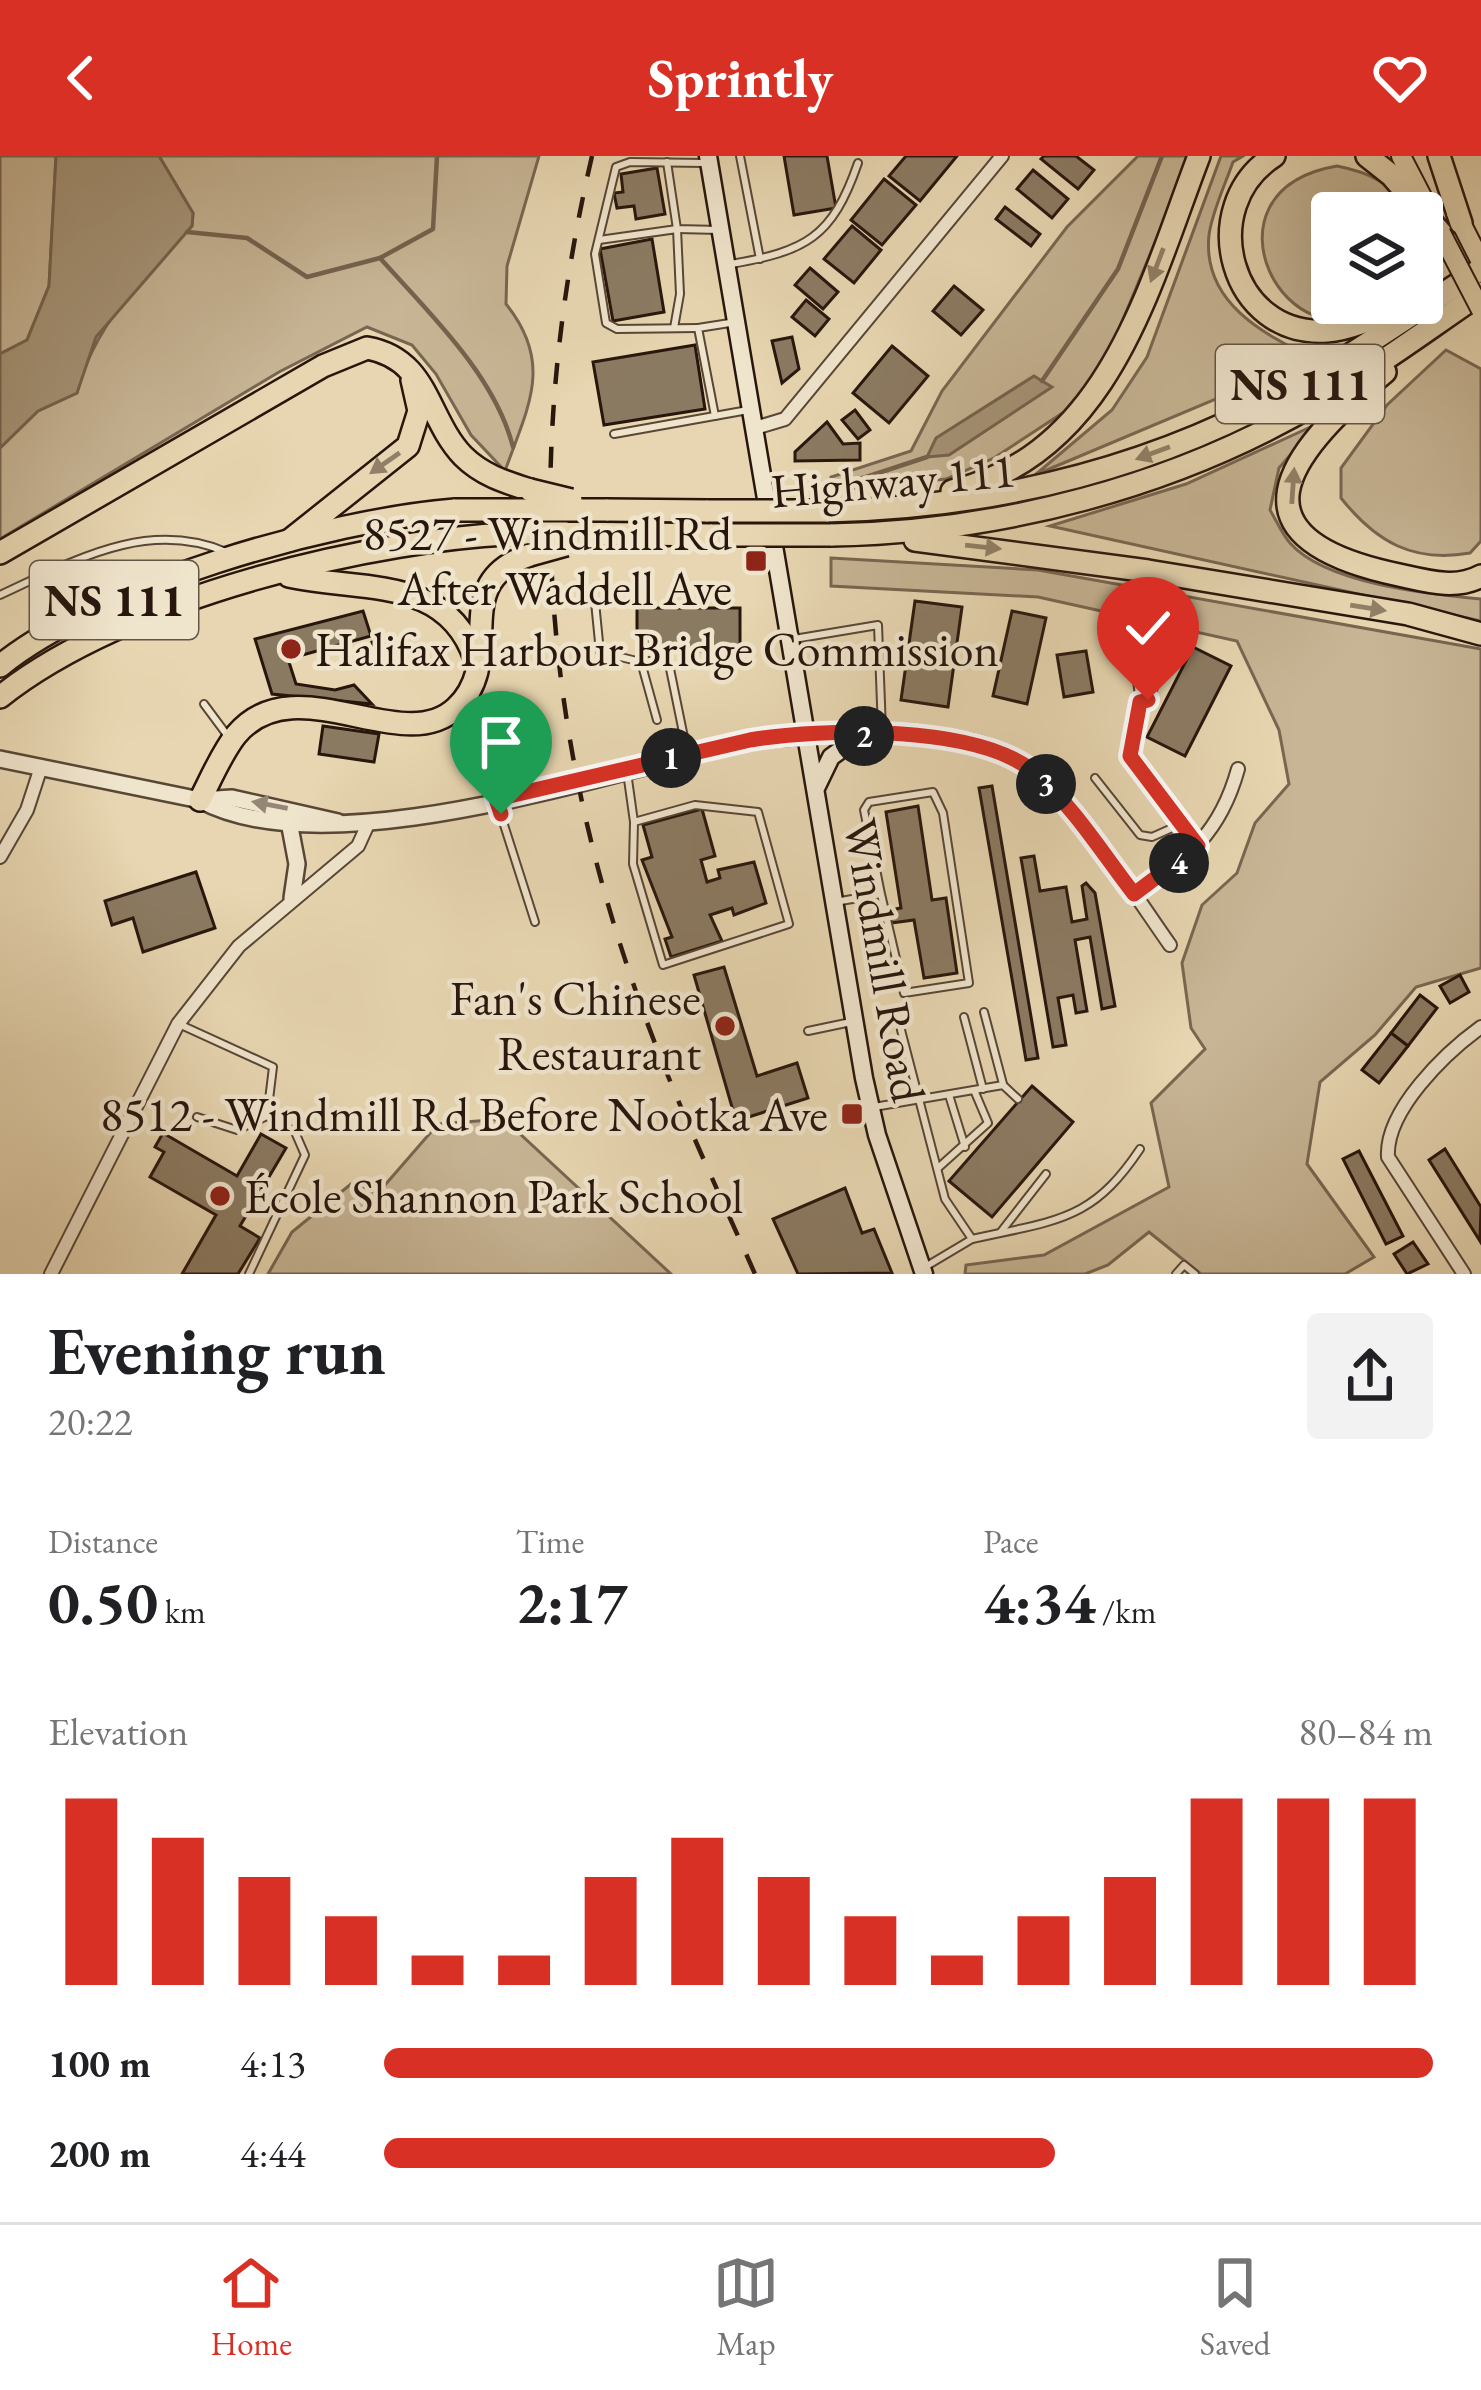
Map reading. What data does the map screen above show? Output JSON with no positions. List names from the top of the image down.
{
  "streets": {
    "highway": ["NS 111", "Highway 111"],
    "main road": ["Windmill Road"]
  },
  "crossings": [
    ["NS 111", "Highway 111"]
  ],
  "places": {
    "transit": ["8527 - Windmill Rd After Waddell Ave", "8512 - Windmill Rd Before Nootka Ave"],
    "other": ["Halifax Harbour Bridge Commission", "Fan's Chinese Restaurant", "École Shannon Park School"]
  },
  "page": {
    "header": "Sprintly",
    "pins": [
      "2",
      "1",
      "3",
      "4"
    ],
    "heading": ["Evening run", "20:22"],
    "stats": [
      ["Distance", "0.50 km"],
      ["Time", "2:17"],
      ["Pace", "4:34 /km"]
    ],
    "chart": ["Elevation", "80–84 m"],
    "list": [
      {
        "name": "100 m",
        "note": "4:13"
      },
      {
        "name": "200 m",
        "note": "4:44"
      }
    ],
    "tabs": ["Home", "Map", "Saved"]
  }
}
